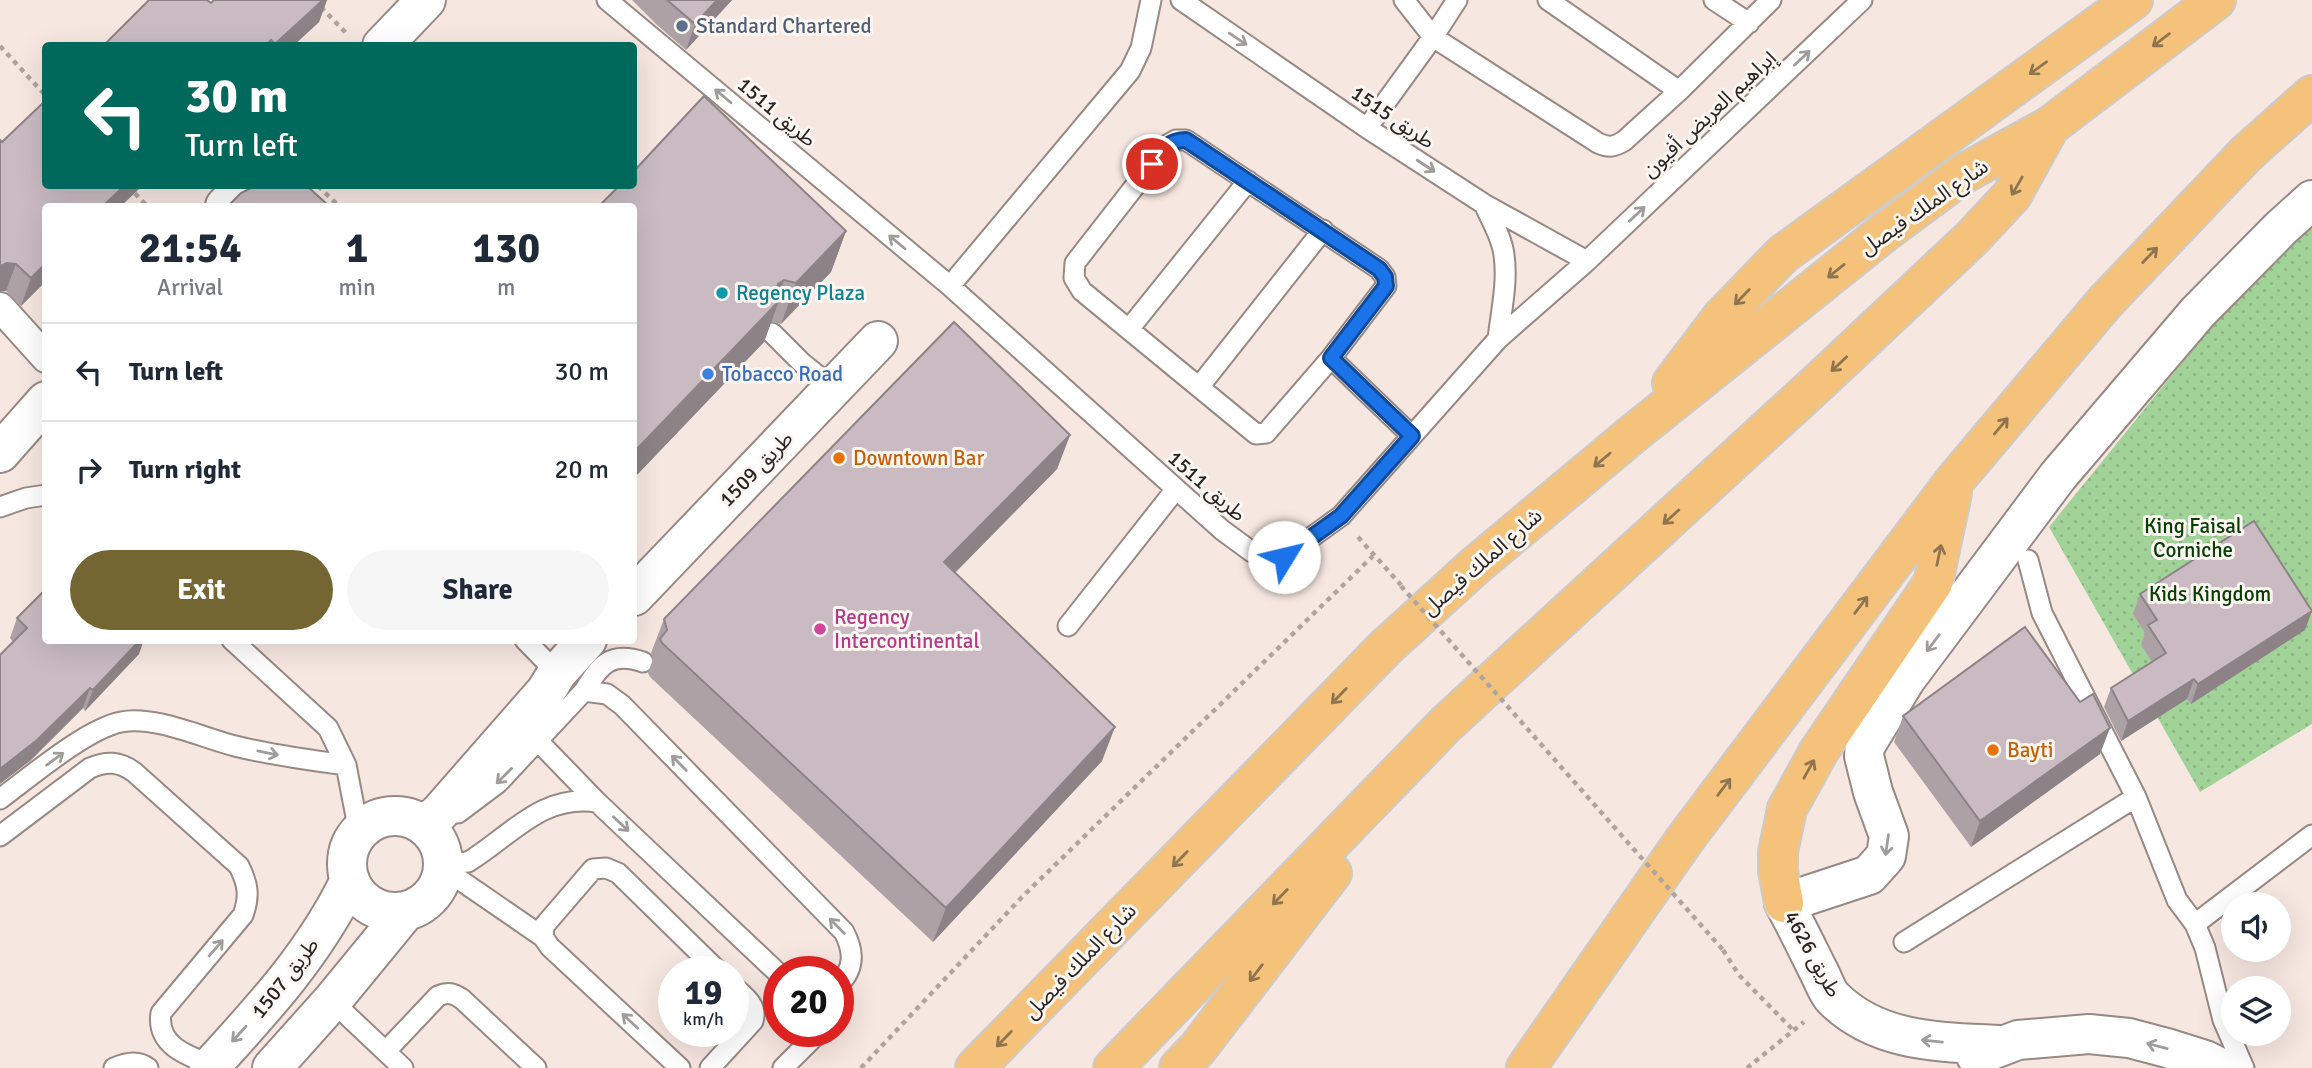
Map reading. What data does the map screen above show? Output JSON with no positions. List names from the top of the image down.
{
  "streets": {
    "highway": ["شارع الملك فيصل"],
    "street": ["طريق 1509", "طريق 4626", "طريق 1507"],
    "lane": ["طريق 1511", "إبراهيم العريض أفيون", "طريق 1515"]
  },
  "crossings": [
    ["طريق 1511", "إبراهيم العريض أفيون"],
    ["طريق 1511", "طريق 1515"],
    ["إبراهيم العريض أفيون", "طريق 1515"]
  ],
  "one_way": ["طريق 4626"],
  "parks": ["King Faisal Corniche", "Kids Kingdom"],
  "places": [
    "Standard Chartered",
    "Regency Plaza",
    "Tobacco Road",
    "Downtown Bar",
    "Regency Intercontinental",
    "Bayti"
  ],
  "page": {
    "turn": ["30 m", "Turn left"],
    "eta": [
      "21:54",
      "Arrival",
      "1",
      "min",
      "130",
      "m"
    ],
    "list": [
      {
        "name": "Turn left",
        "value": "30 m"
      },
      {
        "name": "Turn right",
        "value": "20 m"
      }
    ],
    "buttons": ["Exit", "Share"],
    "speed": "19 km/h",
    "limit": "20"
  }
}
